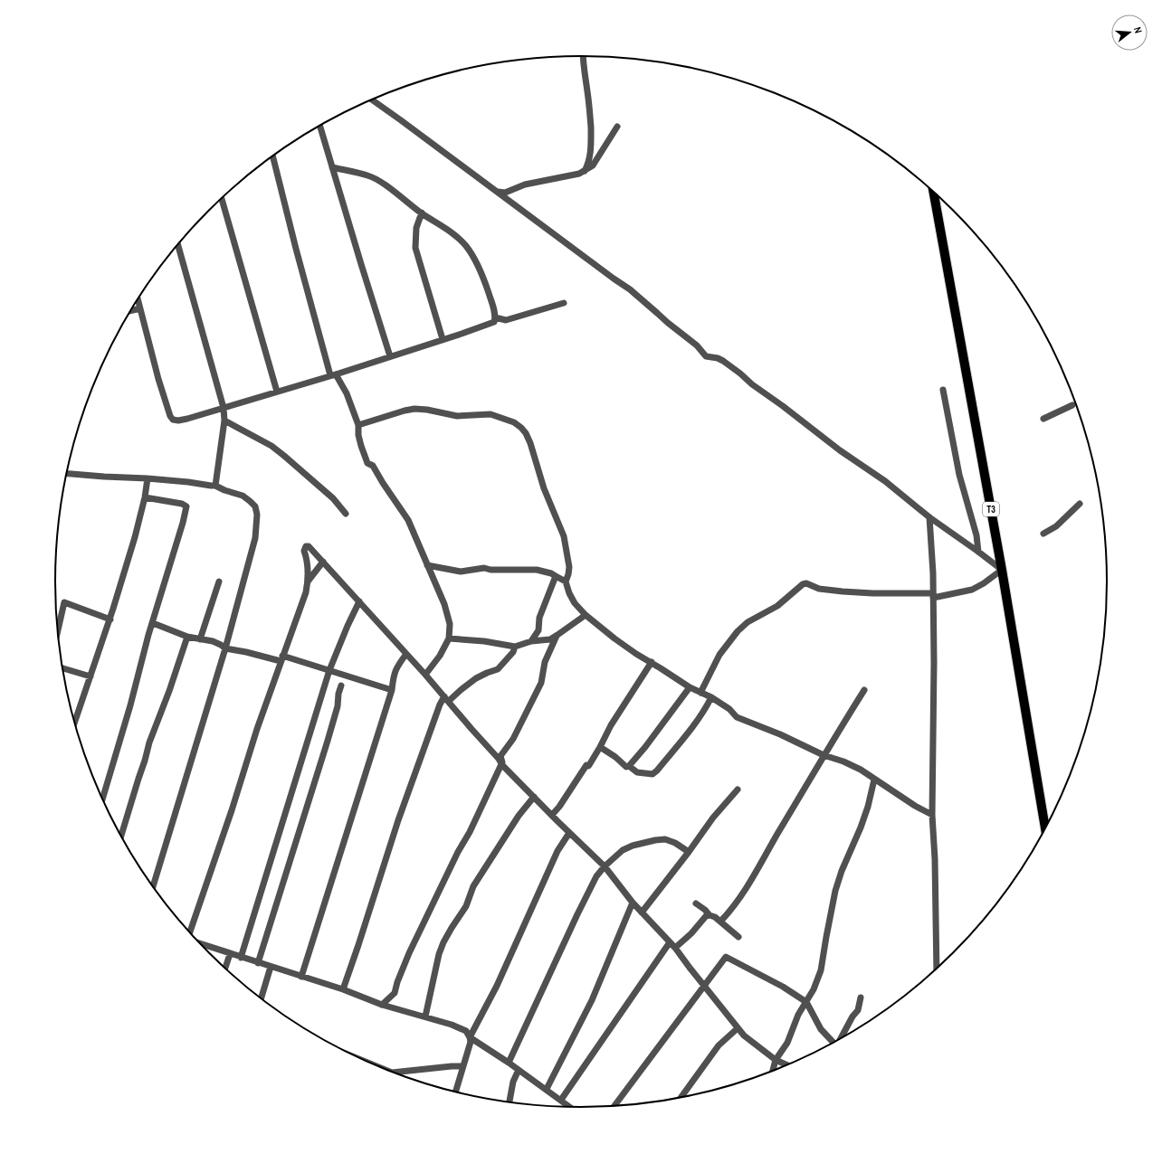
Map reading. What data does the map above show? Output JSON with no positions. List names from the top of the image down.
{
  "streets": {
    "highway": ["T3"]
  },
  "north": "right"
}
